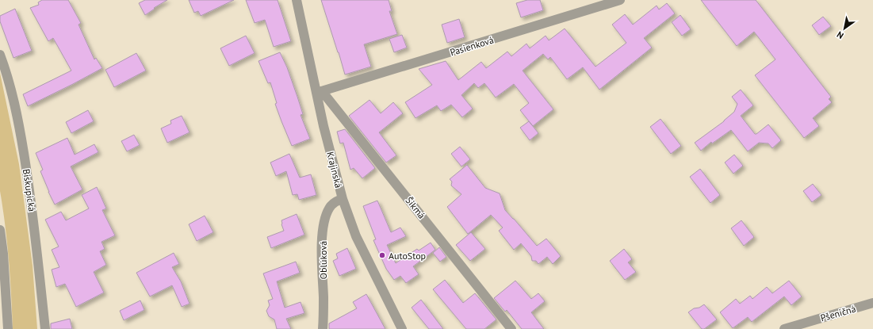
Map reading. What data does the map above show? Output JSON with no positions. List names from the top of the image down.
{
  "streets": {
    "street": [
      "Pasienková",
      "Krajinská",
      "Biskupická",
      "Šikmá",
      "Oblúková",
      "Pšeničná"
    ]
  },
  "crossings": [
    ["Pasienková", "Krajinská"],
    ["Pasienková", "Šikmá"],
    ["Krajinská", "Šikmá"],
    ["Krajinská", "Oblúková"]
  ],
  "places": ["AutoStop"],
  "north": "bottom left"
}
